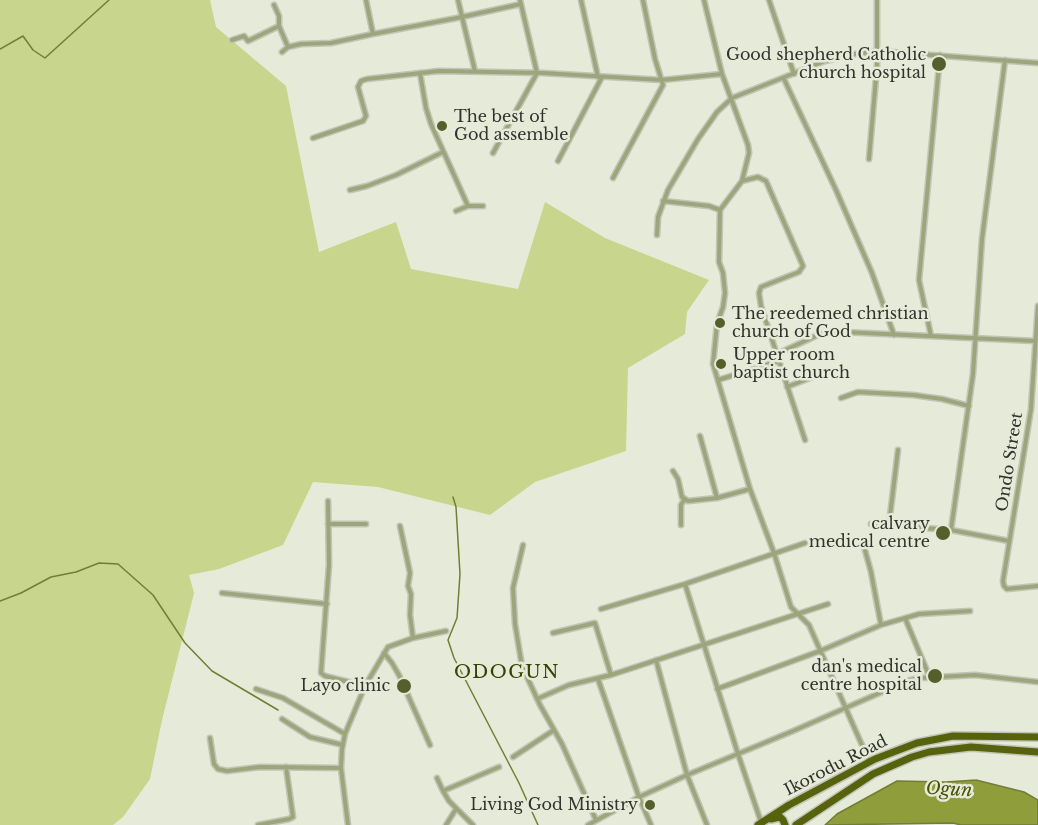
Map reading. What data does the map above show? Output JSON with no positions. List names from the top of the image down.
{
  "streets": {
    "highway": ["Ikorodu Road"],
    "street": ["Ondo Street"]
  },
  "districts": ["ODOGUN"],
  "water": ["Ogun"],
  "places": [
    "Good shepherd Catholic church hospital",
    "The best of God assemble",
    "The reedemed christian church of God",
    "Upper room baptist church",
    "calvary medical centre",
    "dan's medical centre hospital",
    "Layo clinic",
    "Living God Ministry"
  ]
}
